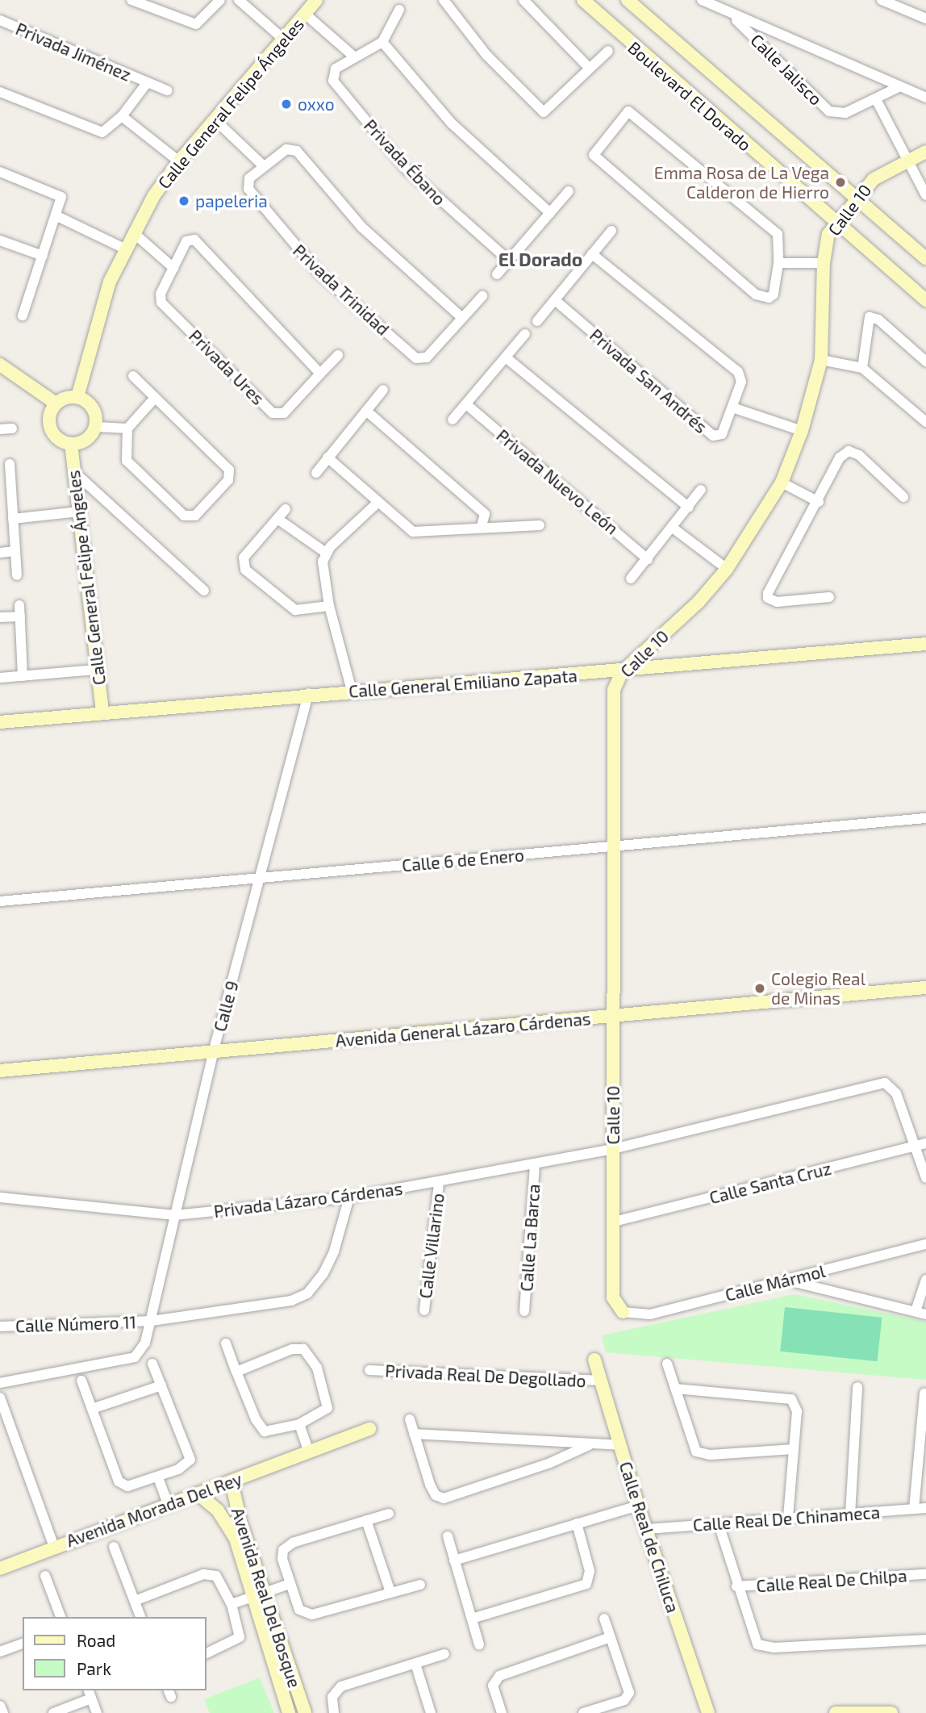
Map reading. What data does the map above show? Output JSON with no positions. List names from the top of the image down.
{
  "streets": {
    "street": [
      "Privada Jiménez",
      "Calle Jalisco",
      "Boulevard El Dorado",
      "Calle General Felipe Ángeles",
      "Privada Ébano",
      "Calle 10",
      "Privada Trinidad",
      "Privada Ures",
      "Privada San Andrés",
      "Privada Nuevo León",
      "Calle General Emiliano Zapata",
      "Calle 6 de Enero",
      "Calle 9",
      "Avenida General Lázaro Cárdenas",
      "Calle Santa Cruz",
      "Privada Lázaro Cárdenas",
      "Calle La Barca",
      "Calle Villarino",
      "Calle Mármol",
      "Calle Número 11",
      "Privada Real De Degollado",
      "Avenida Morada Del Rey",
      "Calle Real De Chinameca",
      "Calle Real de Chiluca",
      "Calle Real De Chilpa",
      "Avenida Real Del Bosque"
    ]
  },
  "crossings": [
    ["Boulevard El Dorado", "Calle 10"],
    ["Calle General Felipe Ángeles", "Calle General Emiliano Zapata"],
    ["Calle 10", "Calle General Emiliano Zapata"],
    ["Calle 10", "Calle 6 de Enero"],
    ["Calle 10", "Avenida General Lázaro Cárdenas"],
    ["Calle 10", "Calle Santa Cruz"],
    ["Calle 10", "Privada Lázaro Cárdenas"],
    ["Calle 10", "Calle Mármol"],
    ["Calle General Emiliano Zapata", "Calle 9"],
    ["Calle 6 de Enero", "Calle 9"],
    ["Calle 9", "Avenida General Lázaro Cárdenas"],
    ["Calle 9", "Privada Lázaro Cárdenas"],
    ["Calle 9", "Calle Número 11"],
    ["Calle Santa Cruz", "Privada Lázaro Cárdenas"],
    ["Privada Lázaro Cárdenas", "Calle La Barca"],
    ["Privada Lázaro Cárdenas", "Calle Villarino"],
    ["Privada Lázaro Cárdenas", "Calle Número 11"],
    ["Privada Real De Degollado", "Calle Real de Chiluca"],
    ["Avenida Morada Del Rey", "Avenida Real Del Bosque"],
    ["Calle Real De Chinameca", "Calle Real de Chiluca"],
    ["Calle Real De Chinameca", "Calle Real De Chilpa"]
  ],
  "districts": ["El Dorado"],
  "places": [
    "oxxo",
    "Emma Rosa de La Vega Calderon de Hierro",
    "papeleria",
    "Colegio Real de Minas"
  ],
  "legend": ["Road", "Park"]
}
